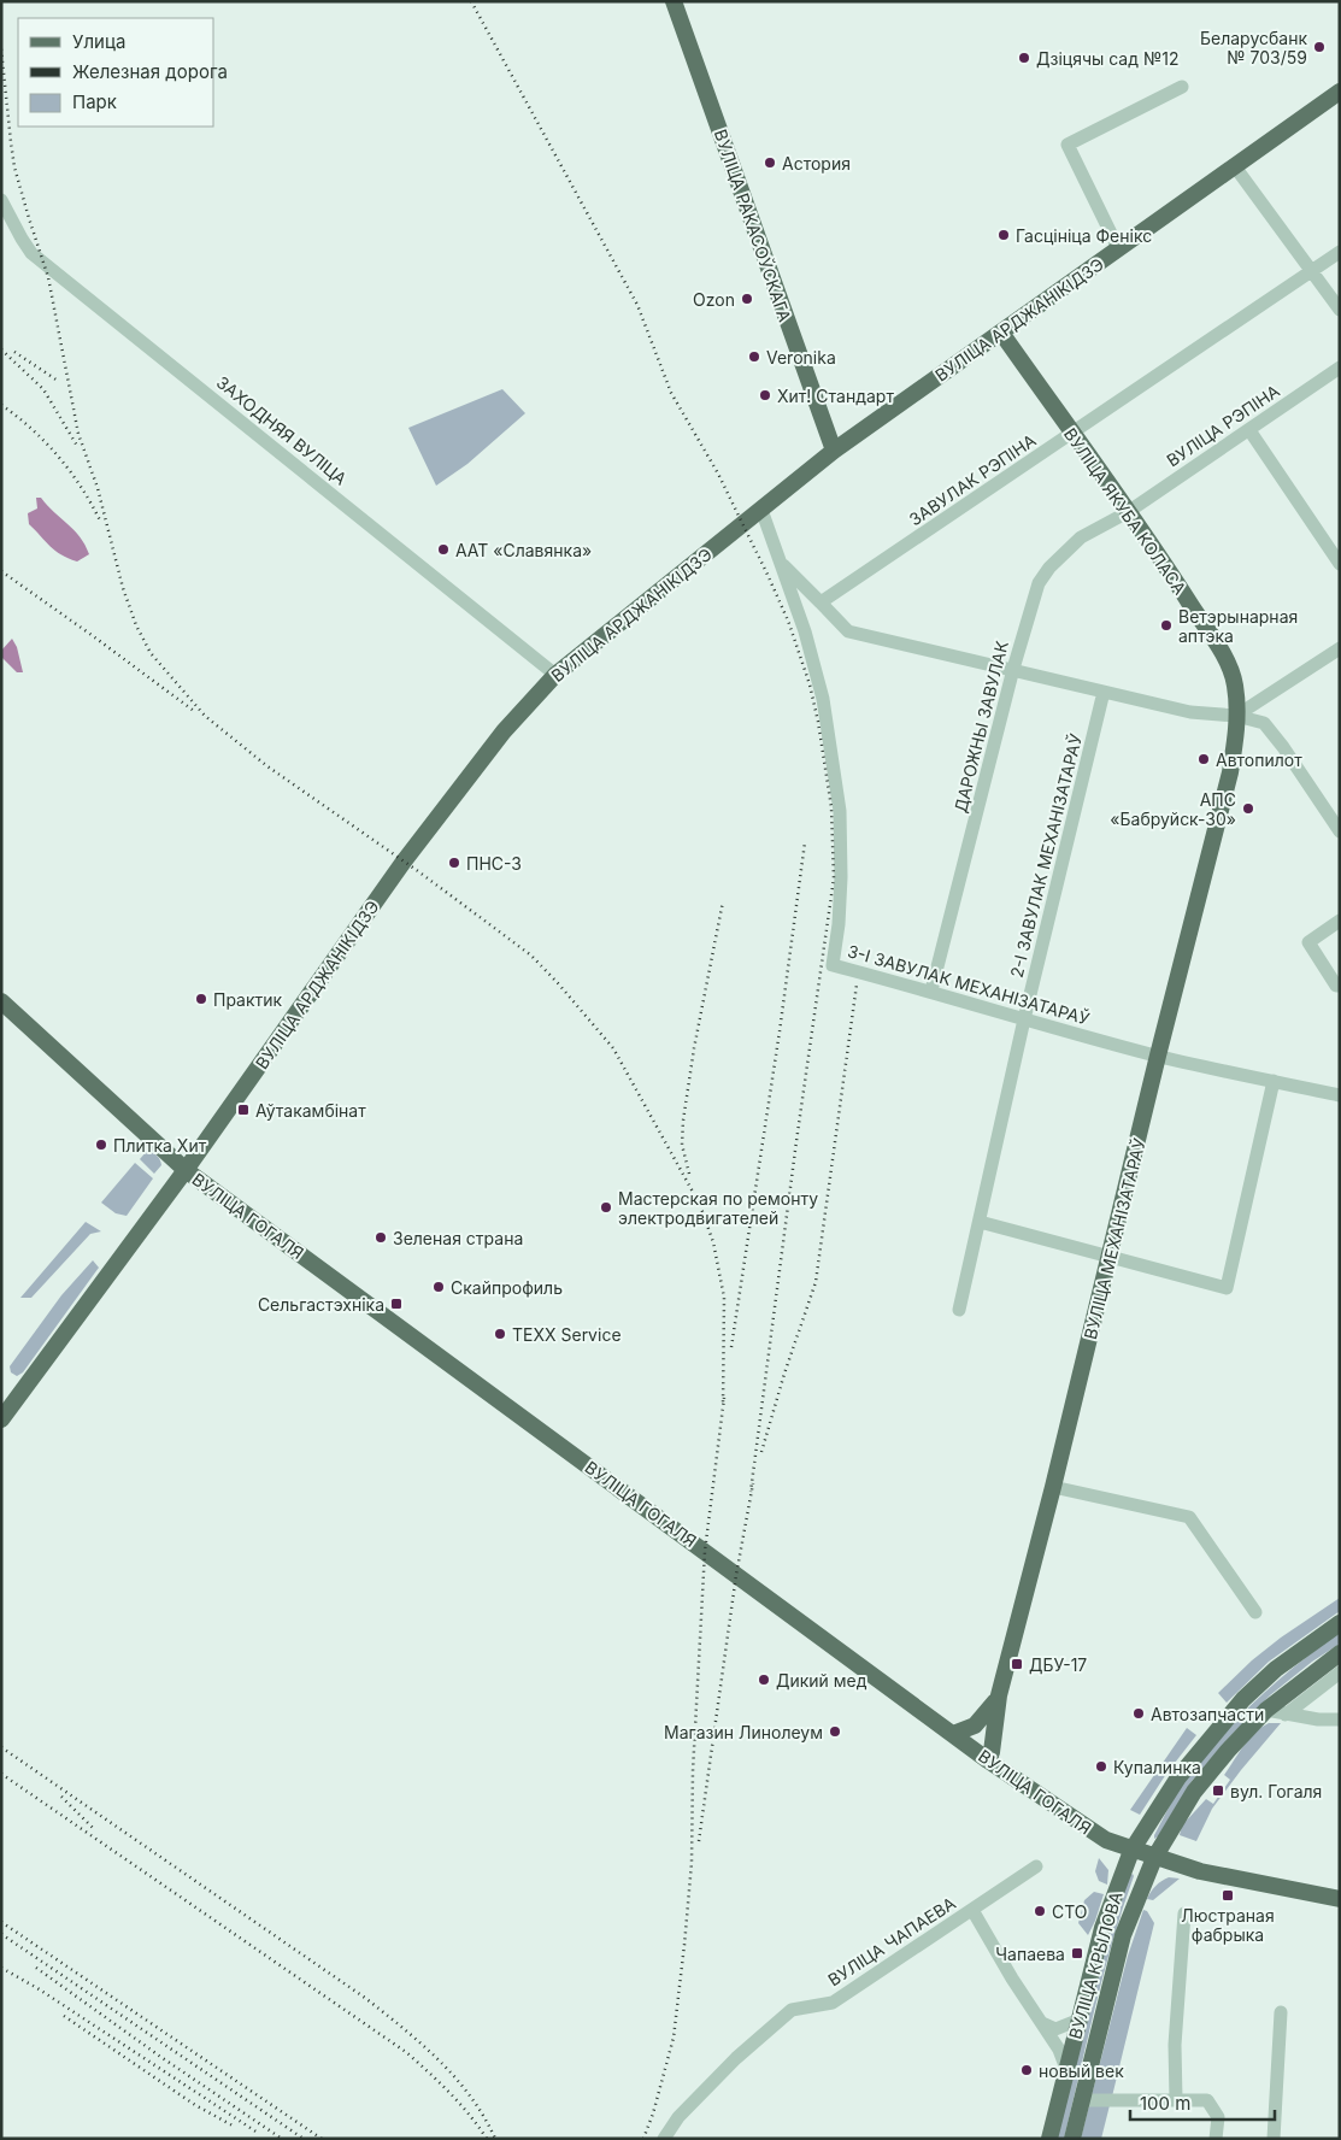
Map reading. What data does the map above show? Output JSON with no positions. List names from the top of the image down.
{
  "streets": {
    "main road": [
      "ВУЛІЦА РАКАСОЎСКАГА",
      "ВУЛІЦА АРДЖАНІКІДЗЭ",
      "ВУЛІЦА ЯКУБА КОЛАСА",
      "ВУЛІЦА ГОГАЛЯ",
      "ВУЛІЦА МЕХАНІЗАТАРАЎ",
      "ВУЛІЦА КРЫЛОВА"
    ],
    "street": [
      "ВУЛІЦА РЭПІНА",
      "ЗАХОДНЯЯ ВУЛІЦА",
      "ЗАВУЛАК РЭПІНА",
      "ДАРОЖНЫ ЗАВУЛАК",
      "2-І ЗАВУЛАК МЕХАНІЗАТАРАЎ",
      "3-І ЗАВУЛАК МЕХАНІЗАТАРАЎ",
      "ВУЛІЦА ЧАПАЕВА"
    ]
  },
  "crossings": [
    ["ВУЛІЦА РАКАСОЎСКАГА", "ВУЛІЦА АРДЖАНІКІДЗЭ"],
    ["ВУЛІЦА АРДЖАНІКІДЗЭ", "ЗАХОДНЯЯ ВУЛІЦА"],
    ["ВУЛІЦА АРДЖАНІКІДЗЭ", "ВУЛІЦА ЯКУБА КОЛАСА"],
    ["ВУЛІЦА АРДЖАНІКІДЗЭ", "3-І ЗАВУЛАК МЕХАНІЗАТАРАЎ"],
    ["ВУЛІЦА АРДЖАНІКІДЗЭ", "ВУЛІЦА ГОГАЛЯ"],
    ["ВУЛІЦА РЭПІНА", "ВУЛІЦА ЯКУБА КОЛАСА"],
    ["ВУЛІЦА РЭПІНА", "ДАРОЖНЫ ЗАВУЛАК"],
    ["ЗАВУЛАК РЭПІНА", "ВУЛІЦА ЯКУБА КОЛАСА"],
    ["ВУЛІЦА ЯКУБА КОЛАСА", "ДАРОЖНЫ ЗАВУЛАК"],
    ["ВУЛІЦА ЯКУБА КОЛАСА", "ВУЛІЦА МЕХАНІЗАТАРАЎ"],
    ["ДАРОЖНЫ ЗАВУЛАК", "3-І ЗАВУЛАК МЕХАНІЗАТАРАЎ"],
    ["2-І ЗАВУЛАК МЕХАНІЗАТАРАЎ", "3-І ЗАВУЛАК МЕХАНІЗАТАРАЎ"],
    ["3-І ЗАВУЛАК МЕХАНІЗАТАРАЎ", "ВУЛІЦА МЕХАНІЗАТАРАЎ"],
    ["ВУЛІЦА ГОГАЛЯ", "ВУЛІЦА МЕХАНІЗАТАРАЎ"],
    ["ВУЛІЦА ГОГАЛЯ", "ВУЛІЦА КРЫЛОВА"]
  ],
  "places": {
    "other": [
      "Беларусбанк № 703/59",
      "Дзіцячы сад №12",
      "Астория",
      "Гасцініца Фенікс",
      "Ozon",
      "Veronika",
      "Хит! Стандарт",
      "ААТ «Славянка»",
      "Ветэрынарная аптэка",
      "Автопилот",
      "АПС «Бабруйск-30»",
      "ПНС-3",
      "Практик",
      "Плитка Хит",
      "Мастерская по ремонту электродвигателей",
      "Зеленая страна",
      "Скайпрофиль",
      "TEXX Service",
      "Дикий мед",
      "Автозапчасти",
      "Магазин Линолеум",
      "Купалинка",
      "СТО",
      "новый век"
    ],
    "transit": [
      "Аўтакамбінат",
      "Сельгастэхніка",
      "ДБУ-17",
      "вул. Гогаля",
      "Люстраная фабрыка",
      "Чапаева"
    ]
  },
  "legend": ["Улица", "Железная дорога", "Парк"],
  "scale_bar": "100 m"
}
